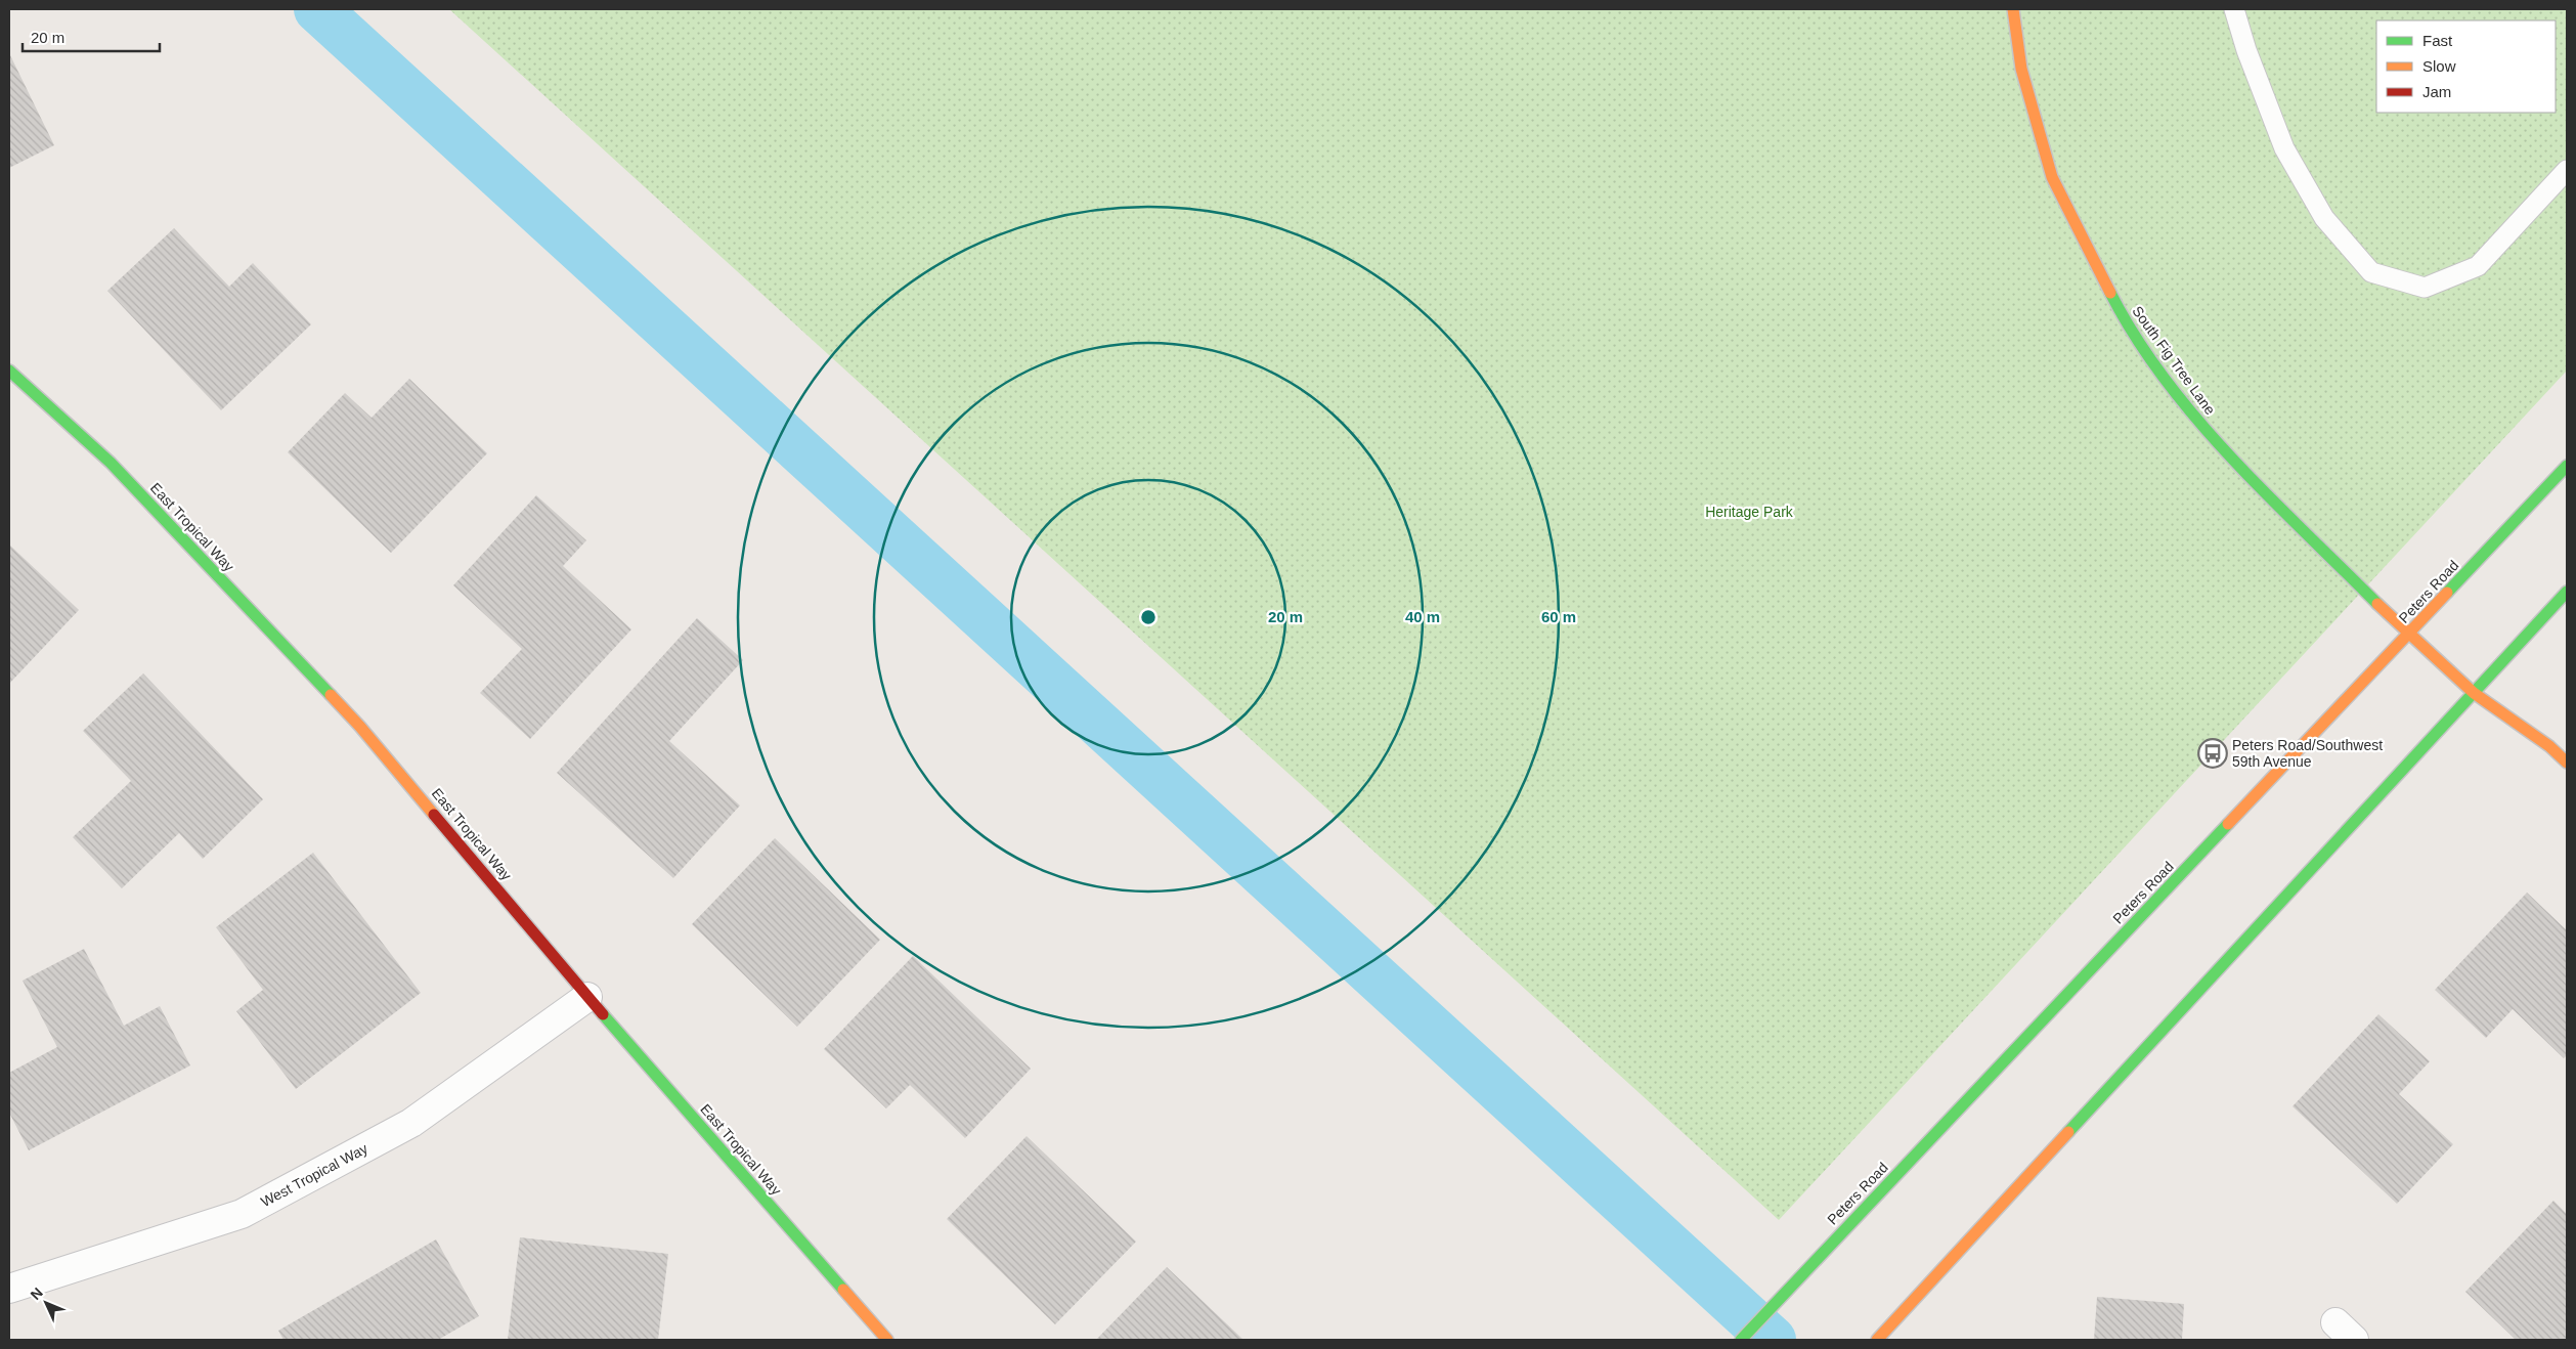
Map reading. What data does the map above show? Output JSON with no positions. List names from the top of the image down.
{
  "streets": {
    "street": [
      "South Fig Tree Lane",
      "East Tropical Way",
      "Peters Road",
      "West Tropical Way"
    ]
  },
  "crossings": [
    ["South Fig Tree Lane", "Peters Road"],
    ["East Tropical Way", "West Tropical Way"]
  ],
  "parks": ["Heritage Park"],
  "places": {
    "bus stop": ["Peters Road/Southwest 59th Avenue"]
  },
  "legend": ["Fast", "Slow", "Jam"],
  "scale_bar": "20 m",
  "north": "top left",
  "rings": ["20 m", "40 m", "60 m"]
}
